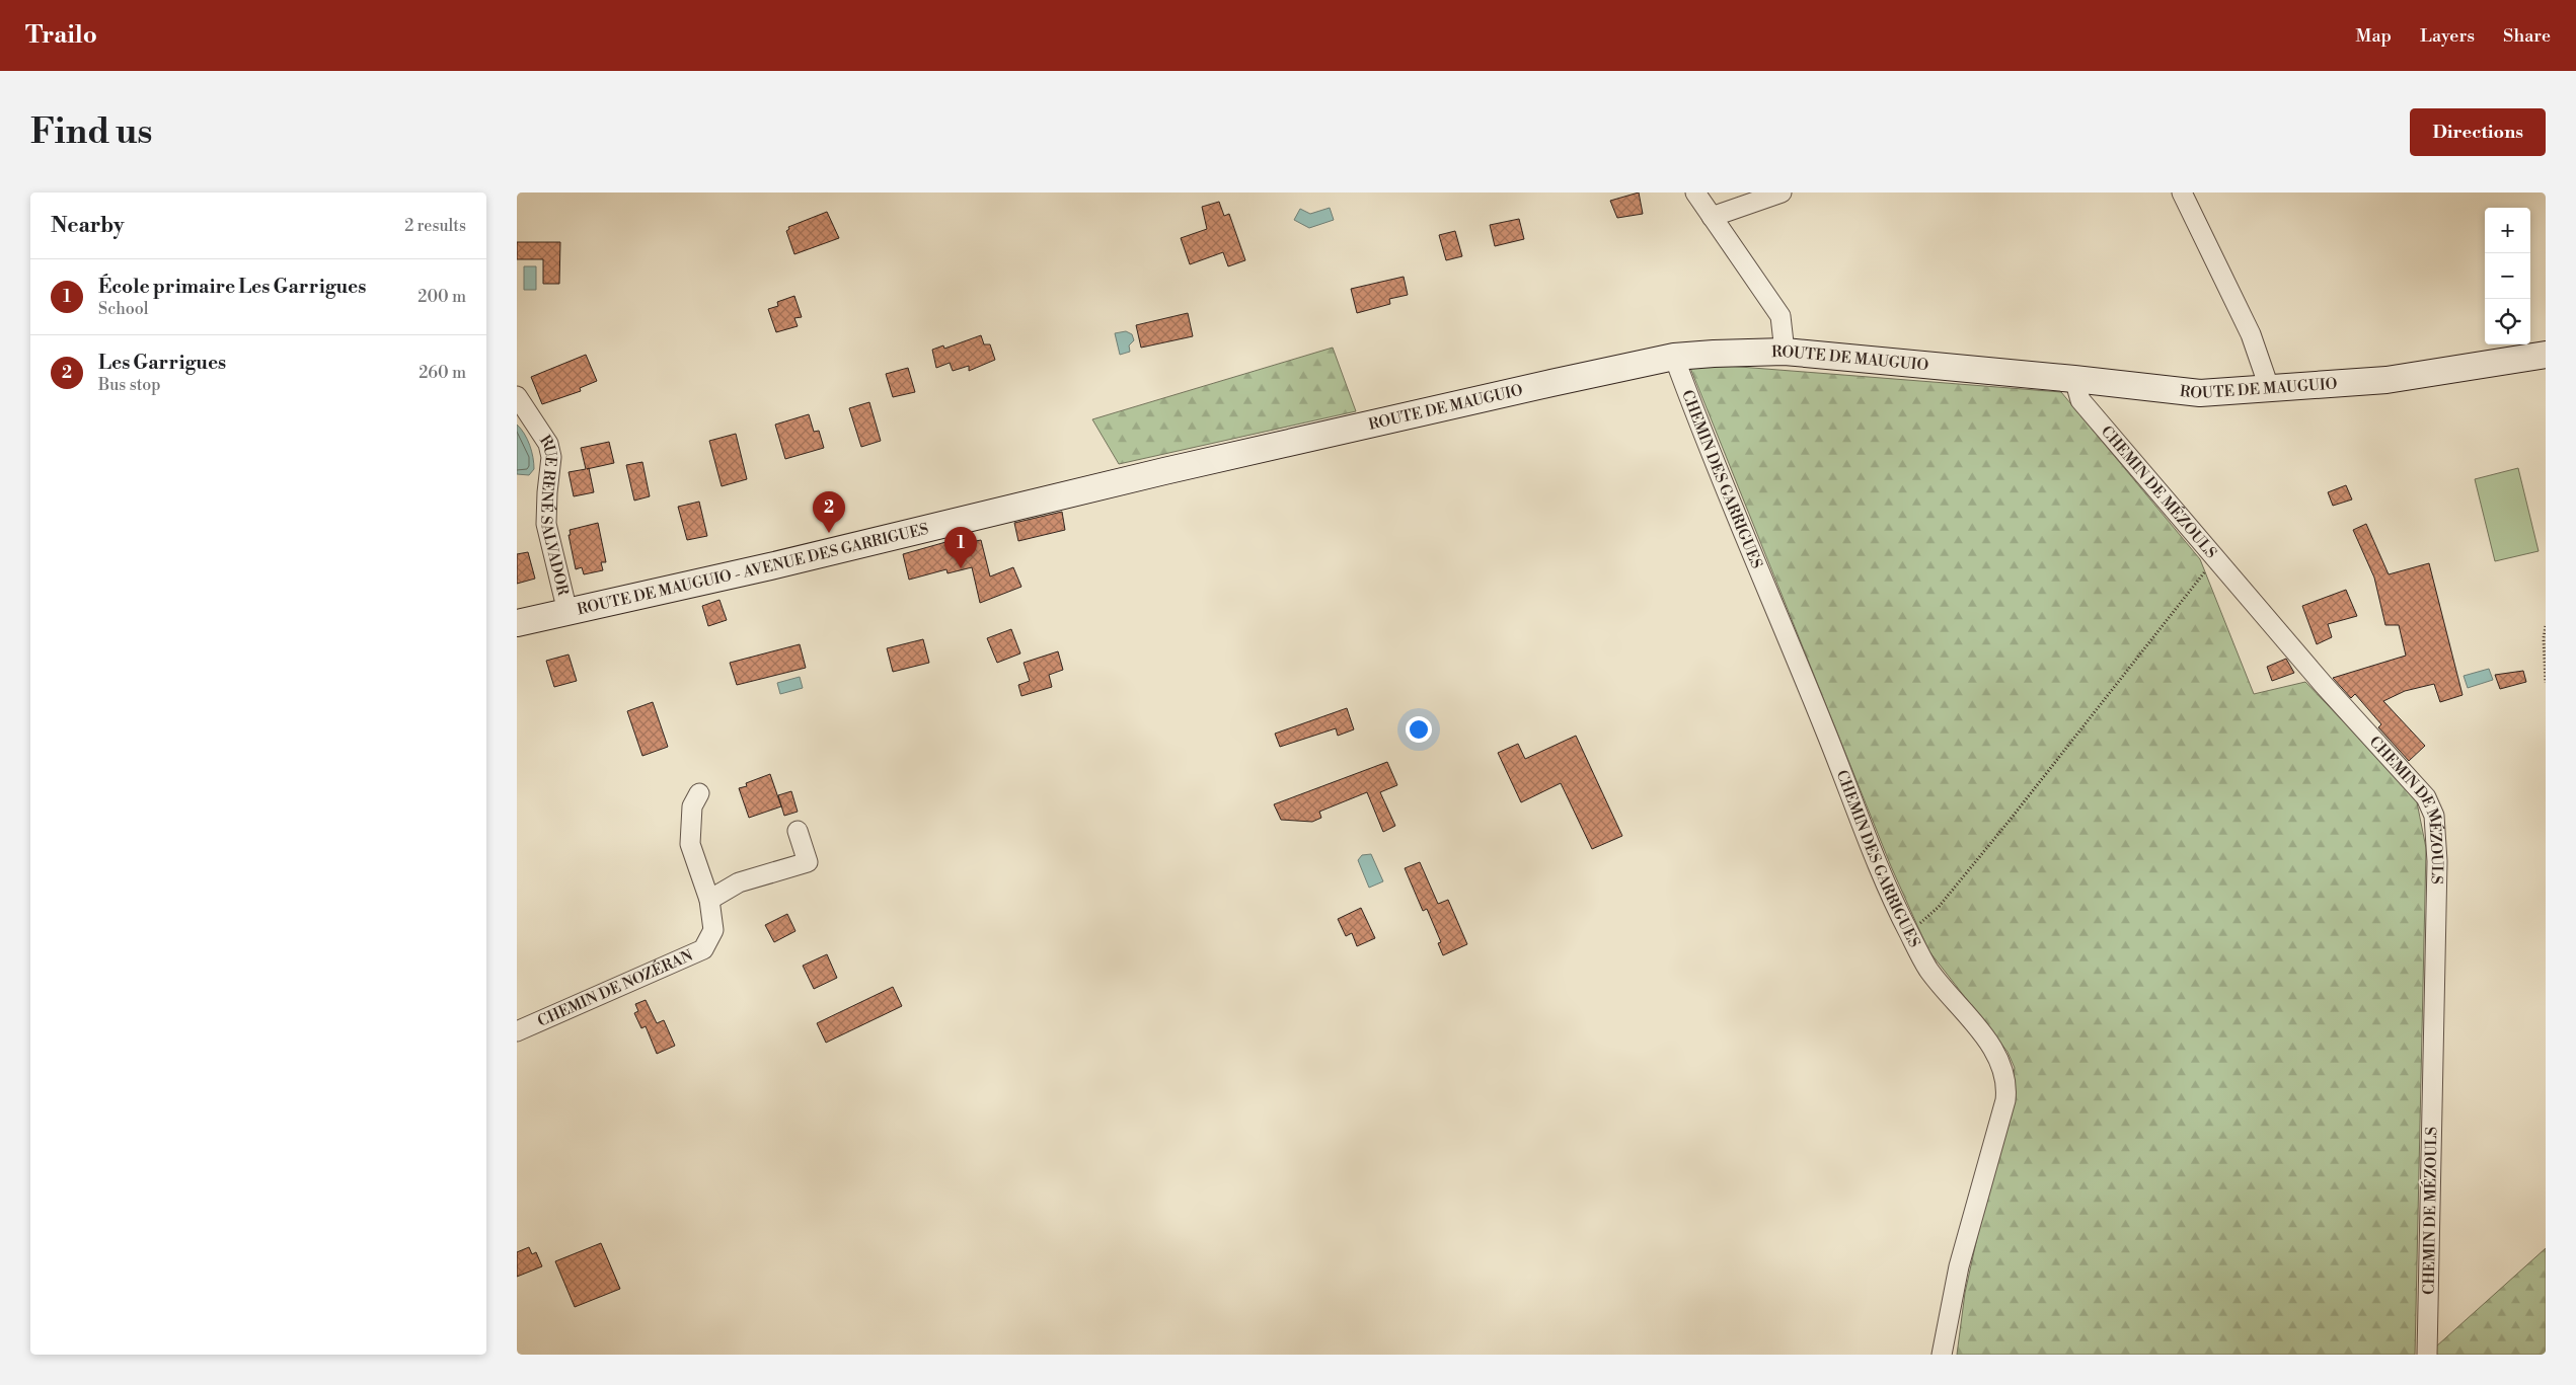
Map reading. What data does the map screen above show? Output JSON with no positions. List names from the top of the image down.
{
  "streets": {
    "street": [
      "ROUTE DE MAUGUIO",
      "CHEMIN DES GARRIGUES",
      "CHEMIN DE MÉZOULS",
      "RUE RENÉ SALVADOR",
      "ROUTE DE MAUGUIO - AVENUE DES GARRIGUES",
      "CHEMIN DE NOZÉRAN"
    ]
  },
  "crossings": [
    ["ROUTE DE MAUGUIO", "CHEMIN DES GARRIGUES"],
    ["ROUTE DE MAUGUIO", "CHEMIN DE MÉZOULS"],
    ["ROUTE DE MAUGUIO", "ROUTE DE MAUGUIO - AVENUE DES GARRIGUES"],
    ["RUE RENÉ SALVADOR", "ROUTE DE MAUGUIO - AVENUE DES GARRIGUES"]
  ],
  "page": {
    "header": "Trailo",
    "nav": ["Map", "Layers", "Share"],
    "buttons": "Directions",
    "title": "Find us",
    "heading": ["Nearby", "2 results"],
    "map_buttons": ["+", "−"],
    "list": [
      {
        "mark": "1",
        "name": "École primaire Les Garrigues",
        "note": "School",
        "value": "200 m"
      },
      {
        "mark": "2",
        "name": "Les Garrigues",
        "note": "Bus stop",
        "value": "260 m"
      }
    ],
    "pins": ["2", "1"]
  }
}
